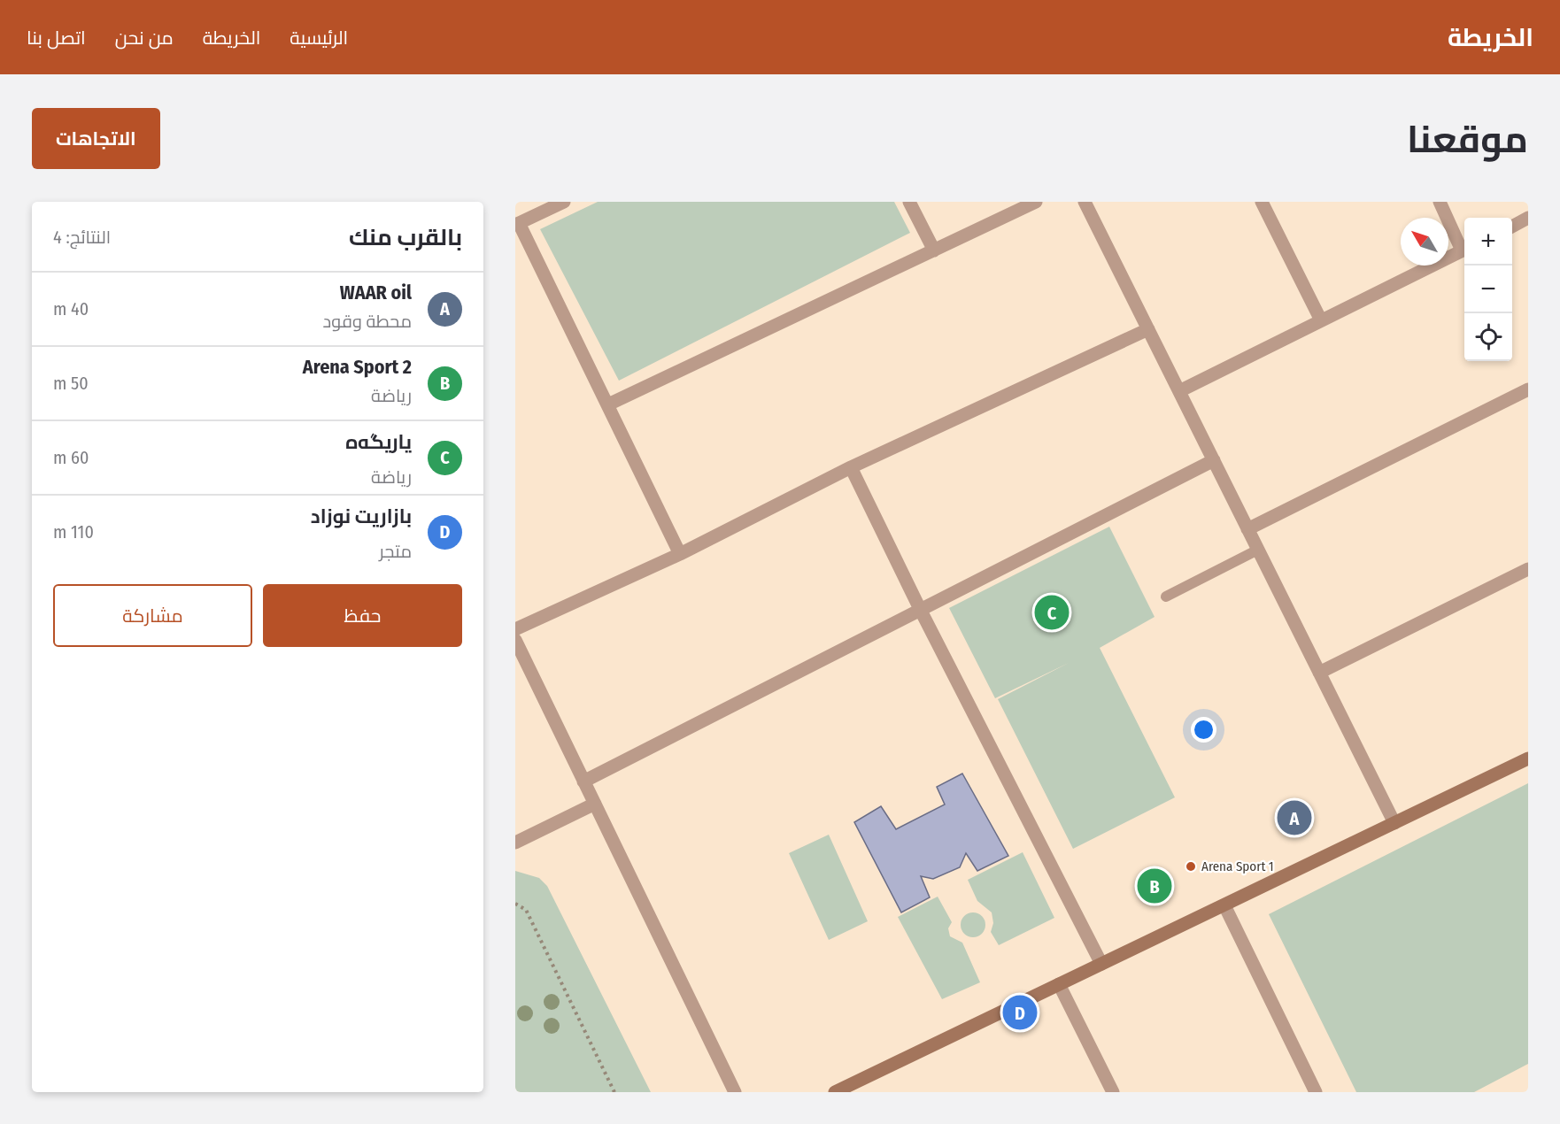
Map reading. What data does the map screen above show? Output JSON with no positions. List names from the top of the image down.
{
  "places": ["Arena Sport 1"],
  "north": "top left",
  "page": {
    "header": "الخريطة",
    "nav": [
      "الرئيسية",
      "الخريطة",
      "من نحن",
      "اتصل بنا"
    ],
    "title": "موقعنا",
    "buttons": [
      "الاتجاهات",
      ["حفظ", "مشاركة"]
    ],
    "heading": ["بالقرب منك", "النتائج: 4"],
    "map_buttons": ["+", "−"],
    "list": [
      {
        "mark": "A",
        "name": "WAAR oil",
        "note": "محطة وقود",
        "value": "40 m"
      },
      {
        "mark": "B",
        "name": "Arena Sport 2",
        "note": "رياضة",
        "value": "50 m"
      },
      {
        "mark": "C",
        "name": "یاریگه‌ه",
        "note": "رياضة",
        "value": "60 m"
      },
      {
        "mark": "D",
        "name": "بازاريت نوزاد",
        "note": "متجر",
        "value": "110 m"
      }
    ],
    "pins": [
      "C",
      "A",
      "B",
      "D"
    ]
  }
}
